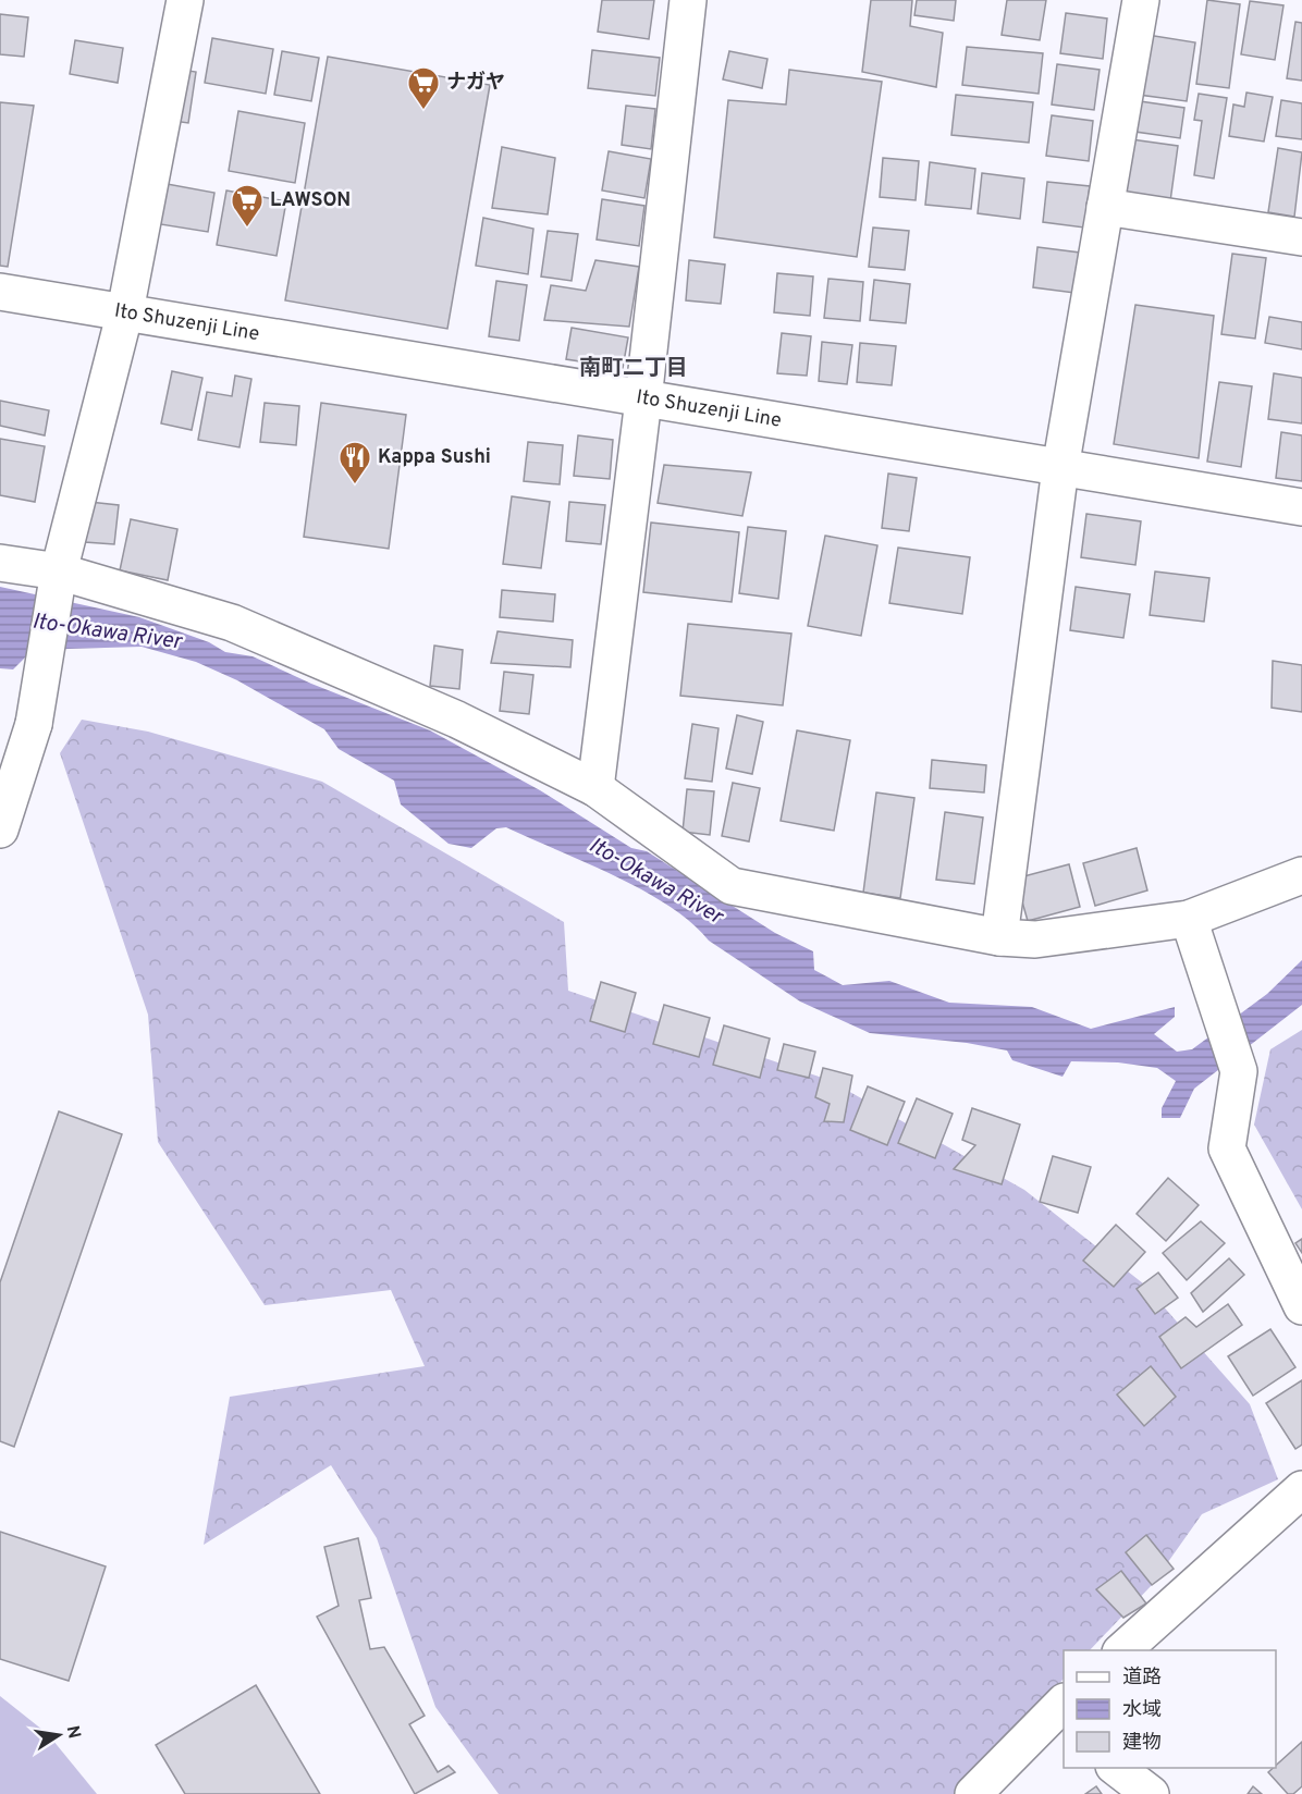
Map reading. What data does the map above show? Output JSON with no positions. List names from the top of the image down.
{
  "streets": {
    "street": ["Ito Shuzenji Line"]
  },
  "districts": ["南町二丁目"],
  "water": ["Ito-Okawa River"],
  "places": {
    "supermarket": ["ナガヤ", "LAWSON"],
    "restaurant": ["Kappa Sushi"]
  },
  "legend": ["道路", "水域", "建物"],
  "north": "right"
}
